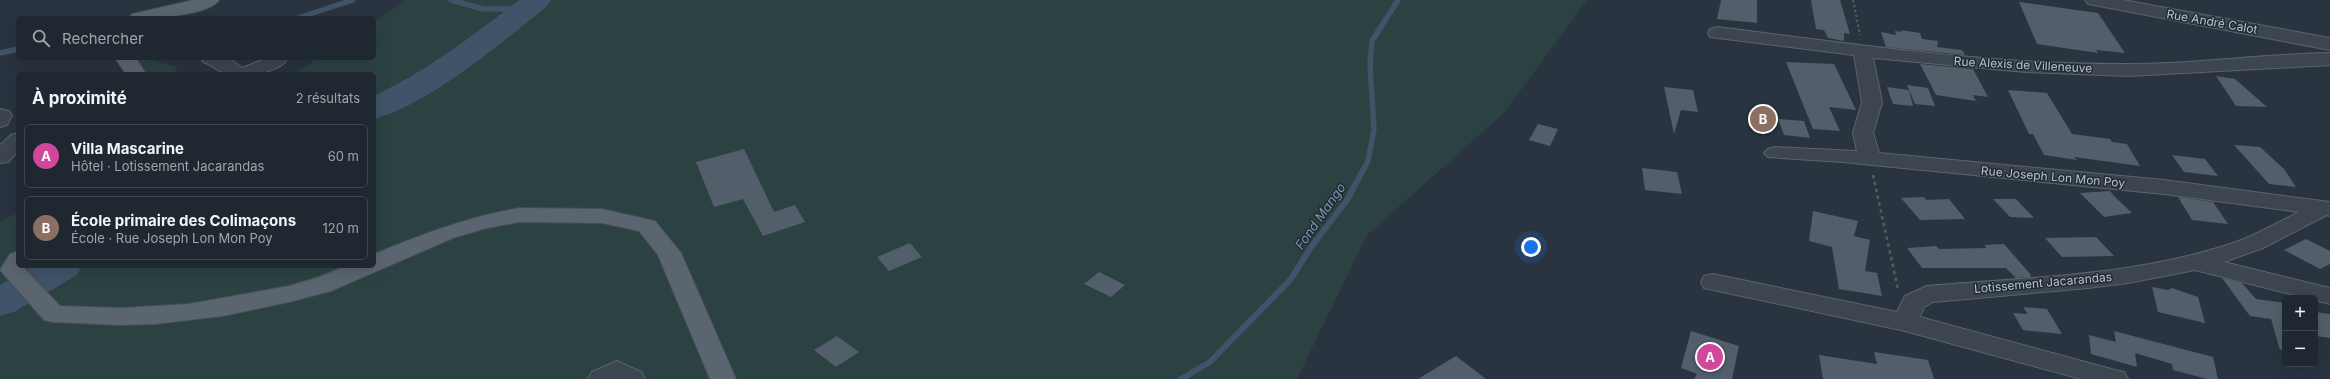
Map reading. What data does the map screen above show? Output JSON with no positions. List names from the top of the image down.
{
  "streets": {
    "street": [
      "Rue André Calot",
      "Rue Alexis de Villeneuve",
      "Rue Joseph Lon Mon Poy",
      "Lotissement Jacarandas"
    ]
  },
  "crossings": [
    ["Rue Joseph Lon Mon Poy", "Lotissement Jacarandas"]
  ],
  "water": ["Fond Mango"],
  "page": {
    "search": "Rechercher",
    "heading": ["À proximité", "2 résultats"],
    "pins": ["B", "A"],
    "list": [
      {
        "mark": "A",
        "name": "Villa Mascarine",
        "note": "Hôtel · Lotissement Jacarandas",
        "value": "60 m"
      },
      {
        "mark": "B",
        "name": "École primaire des Colimaçons",
        "note": "École · Rue Joseph Lon Mon Poy",
        "value": "120 m"
      }
    ],
    "map_buttons": ["+", "−"]
  }
}
